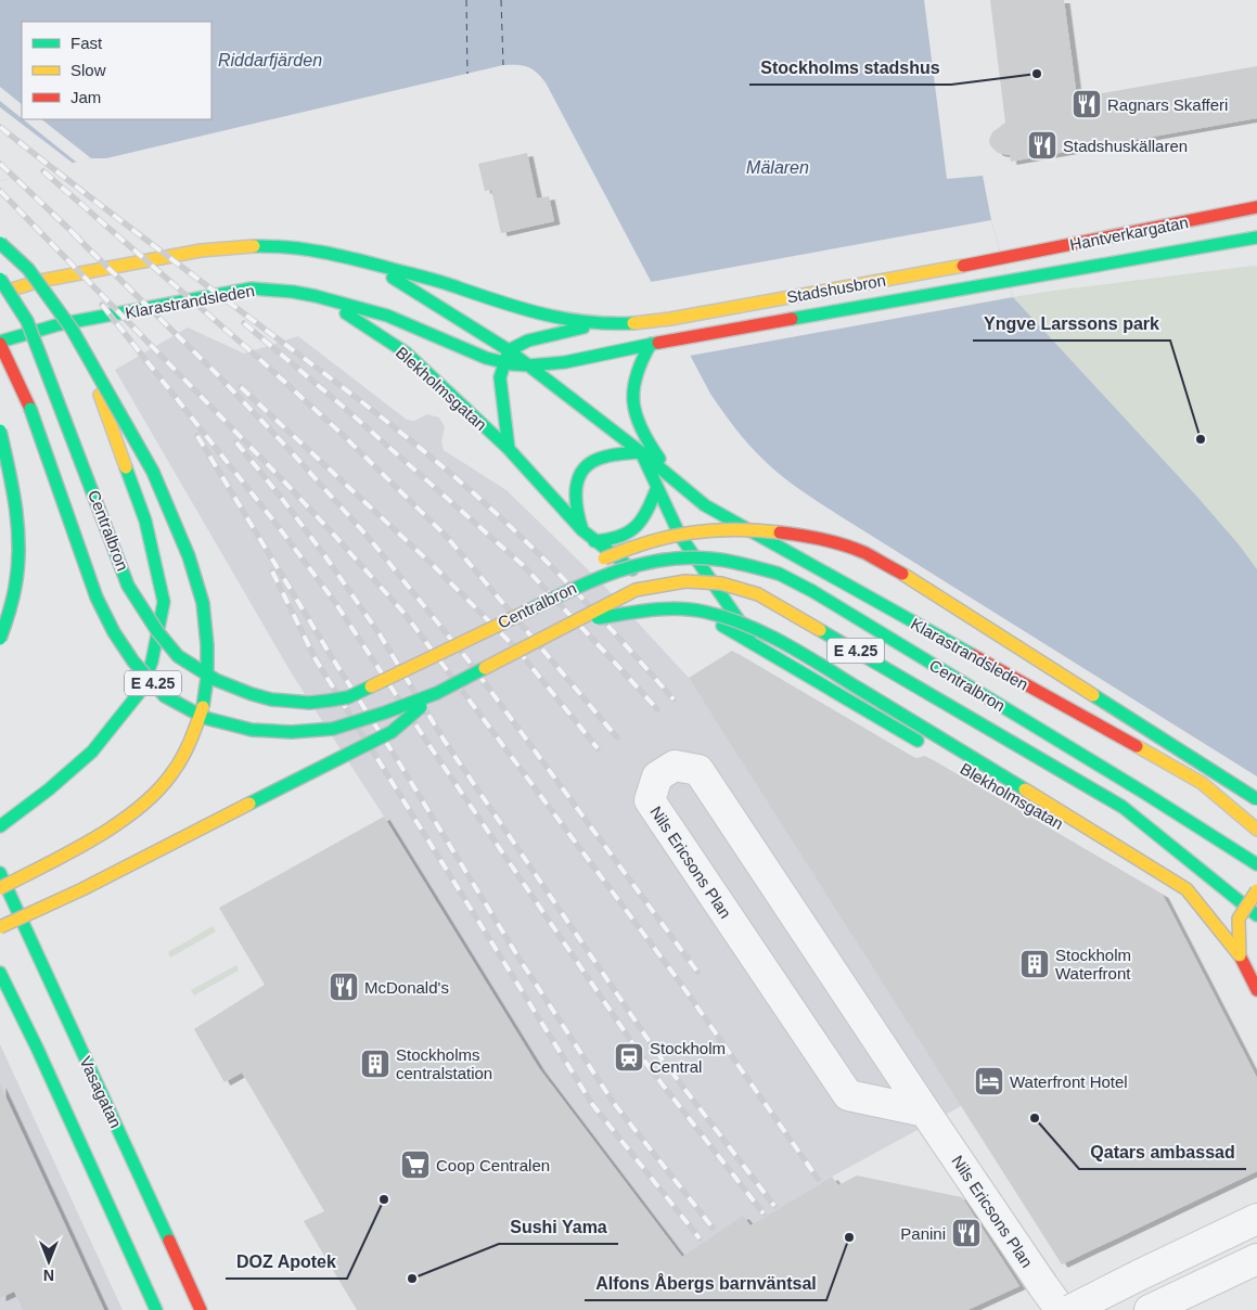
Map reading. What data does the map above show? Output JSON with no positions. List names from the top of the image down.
{
  "streets": {
    "main road": [
      "Hantverkargatan",
      "Stadshusbron",
      "Klarastrandsleden",
      "Blekholmsgatan",
      "Centralbron",
      "E 4.25",
      "Vasagatan"
    ],
    "street": ["Nils Ericsons Plan"]
  },
  "crossings": [
    ["Hantverkargatan", "Stadshusbron"],
    ["Stadshusbron", "Klarastrandsleden"],
    ["Klarastrandsleden", "Blekholmsgatan"],
    ["Klarastrandsleden", "Centralbron"],
    ["Centralbron", "E 4.25"]
  ],
  "water": ["Riddarfjärden", "Mälaren"],
  "places": {
    "other": [
      "Stockholms stadshus",
      "Yngve Larssons park",
      "Qatars ambassad",
      "DOZ Apotek",
      "Alfons Åbergs barnväntsal",
      "Sushi Yama"
    ],
    "restaurant": [
      "Ragnars Skafferi",
      "Stadshuskällaren",
      "McDonald's",
      "Panini"
    ],
    "building": ["Stockholm Waterfront", "Stockholms centralstation"],
    "station": ["Stockholm Central"],
    "hotel": ["Waterfront Hotel"],
    "supermarket": ["Coop Centralen"]
  },
  "legend": ["Fast", "Slow", "Jam"],
  "north": "bottom"
}
